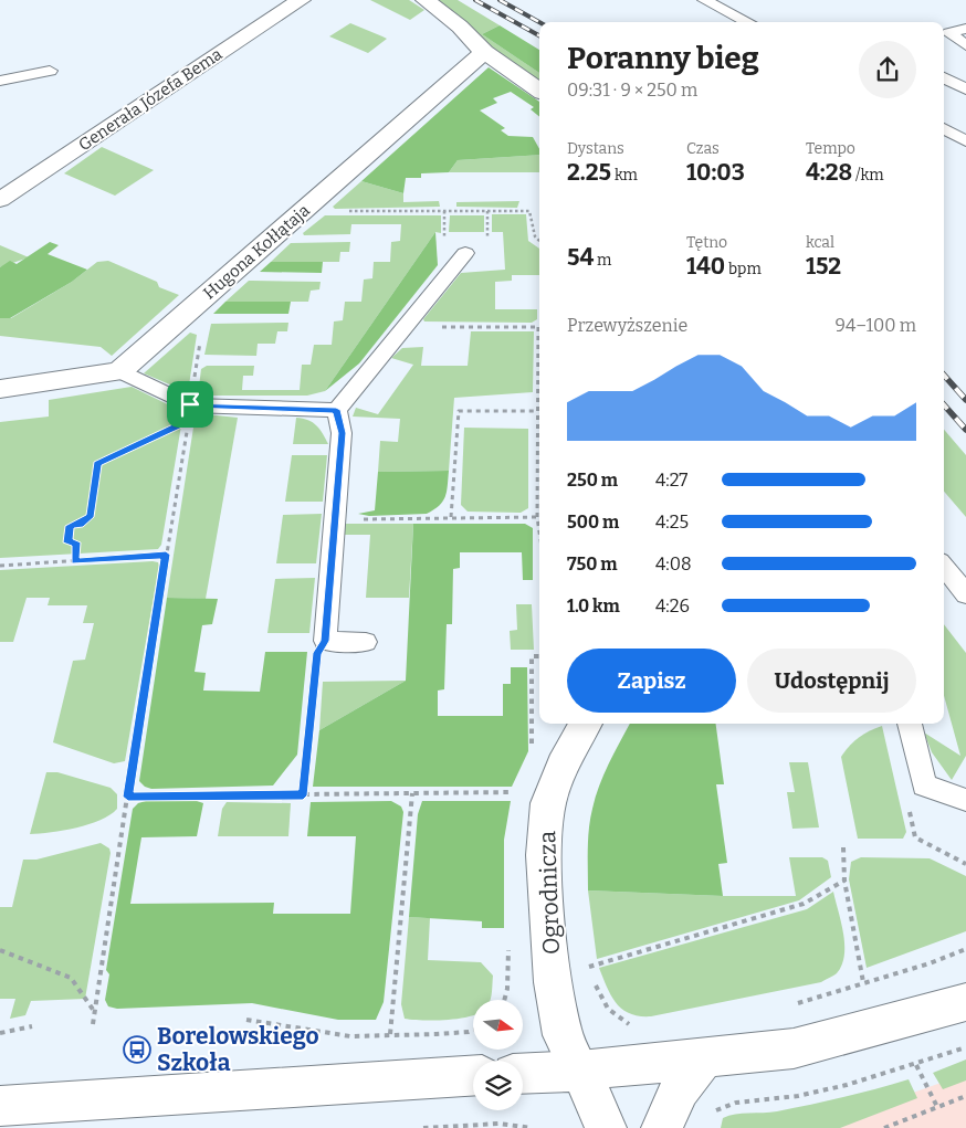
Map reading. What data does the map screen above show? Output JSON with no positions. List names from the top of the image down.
{
  "streets": {
    "street": ["Generała Józefa Bema", "Hugona Kołłątaja", "Ogrodnicza"]
  },
  "places": {
    "bus stop": ["Borelowskiego Szkoła"]
  },
  "north": "right",
  "page": {
    "heading": ["Poranny bieg", "09:31 · 9 × 250 m"],
    "stats": [
      ["Dystans", "2.25 km"],
      ["Czas", "10:03"],
      ["Tempo", "4:28 /km"],
      ["54 m"],
      ["Tętno", "140 bpm"],
      ["kcal", "152"]
    ],
    "chart": ["Przewyższenie", "94–100 m"],
    "list": [
      {
        "name": "250 m",
        "note": "4:27"
      },
      {
        "name": "500 m",
        "note": "4:25"
      },
      {
        "name": "750 m",
        "note": "4:08"
      },
      {
        "name": "1.0 km",
        "note": "4:26"
      }
    ],
    "buttons": ["Zapisz", "Udostępnij"]
  }
}
